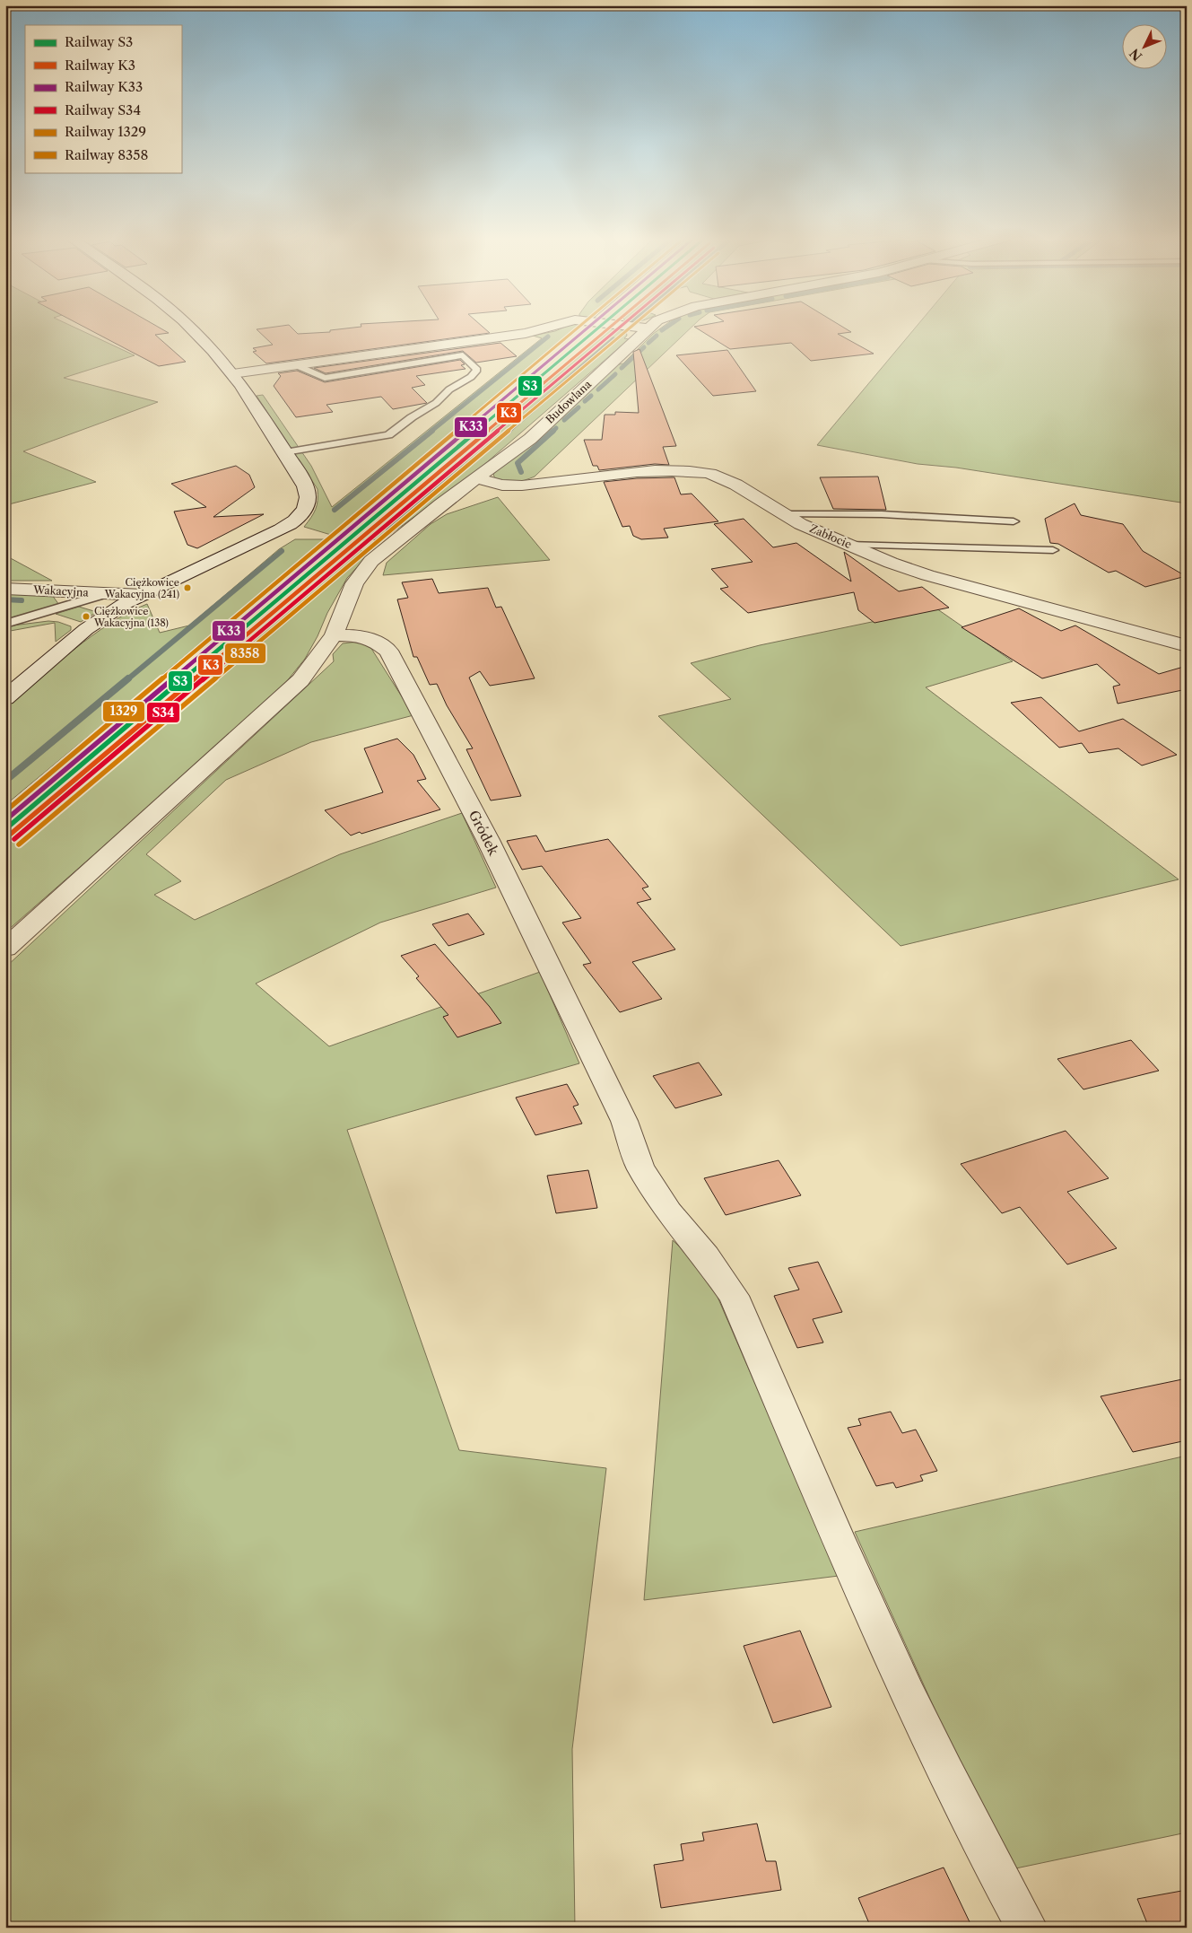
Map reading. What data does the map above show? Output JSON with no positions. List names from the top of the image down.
{
  "streets": {
    "street": [
      "Budowlana",
      "Zabłocie",
      "Wakacyjna",
      "Gródek"
    ]
  },
  "crossings": [
    ["Budowlana", "Zabłocie"],
    ["Budowlana", "Gródek"]
  ],
  "places": ["Ciężkowice Wakacyjna (241)", "Ciężkowice Wakacyjna (138)"],
  "lines": [
    "rail line S3",
    "rail line K3",
    "rail line K33",
    "rail line S34",
    "rail line 1329",
    "rail line 8358"
  ],
  "legend": [
    "Railway S3",
    "Railway K3",
    "Railway K33",
    "Railway S34",
    "Railway 1329",
    "Railway 8358"
  ],
  "north": "bottom left"
}
